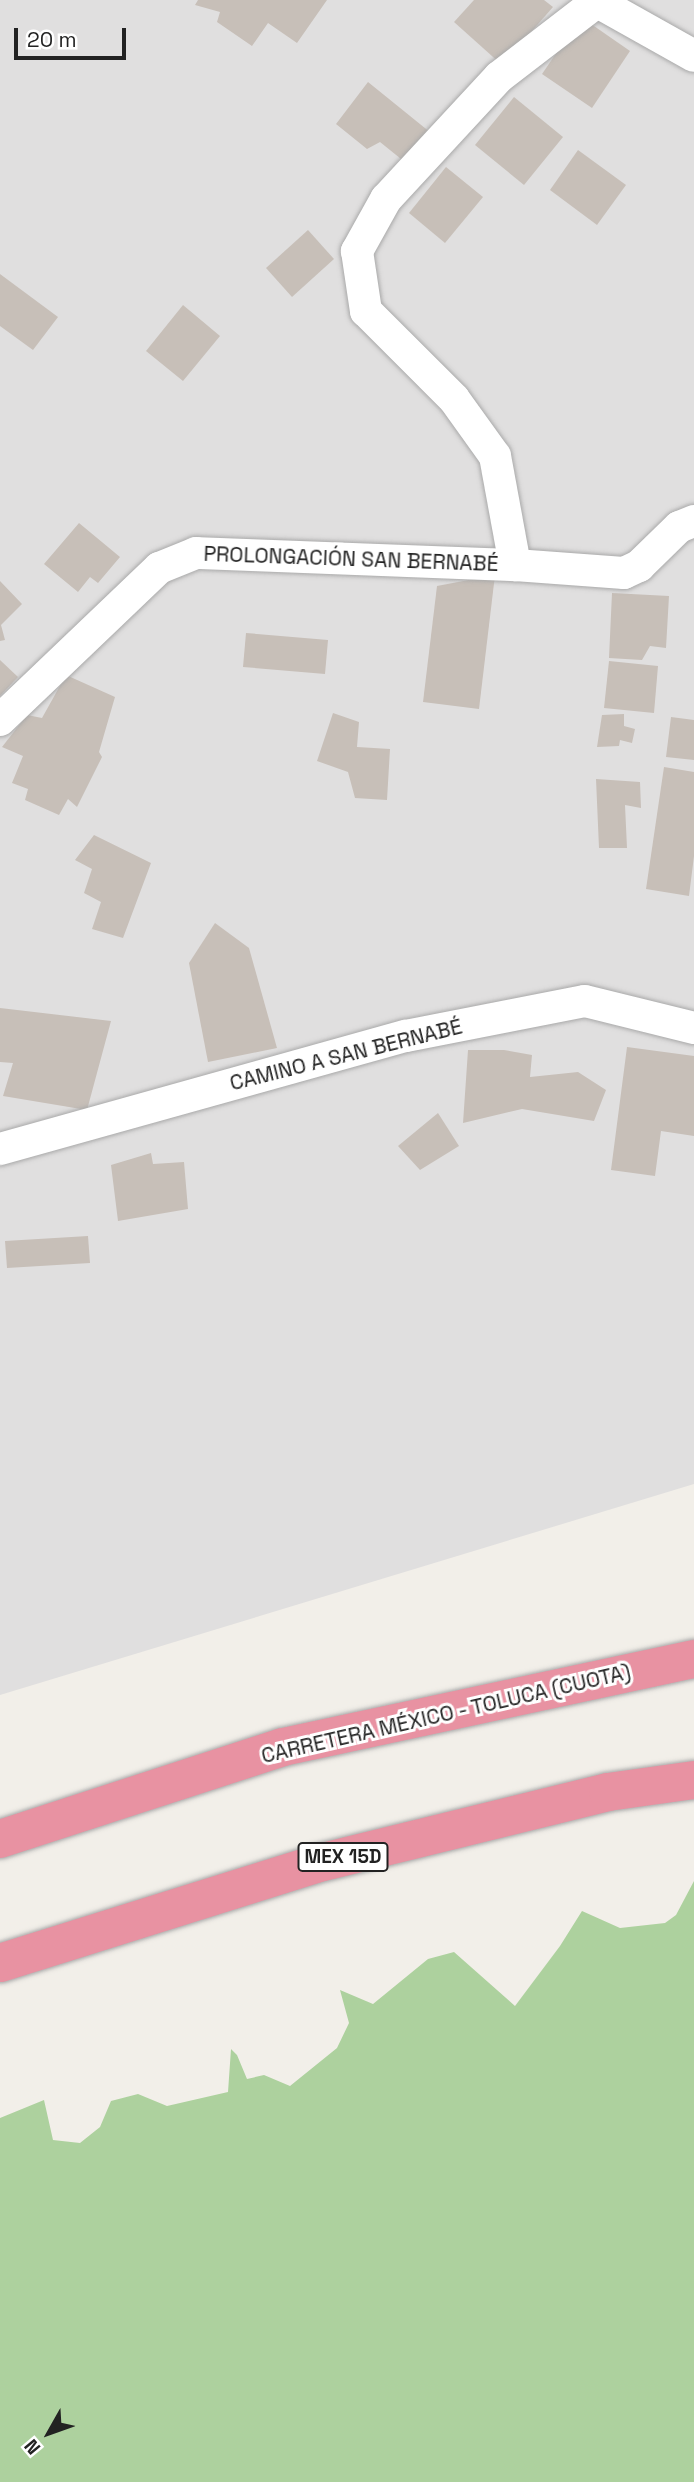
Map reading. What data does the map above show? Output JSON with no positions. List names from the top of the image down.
{
  "streets": {
    "highway": ["CARRETERA MÉXICO - TOLUCA (CUOTA)", "MEX 15D"],
    "street": ["PROLONGACIÓN SAN BERNABÉ", "CAMINO A SAN BERNABÉ"]
  },
  "scale_bar": "20 m",
  "north": "bottom left"
}
